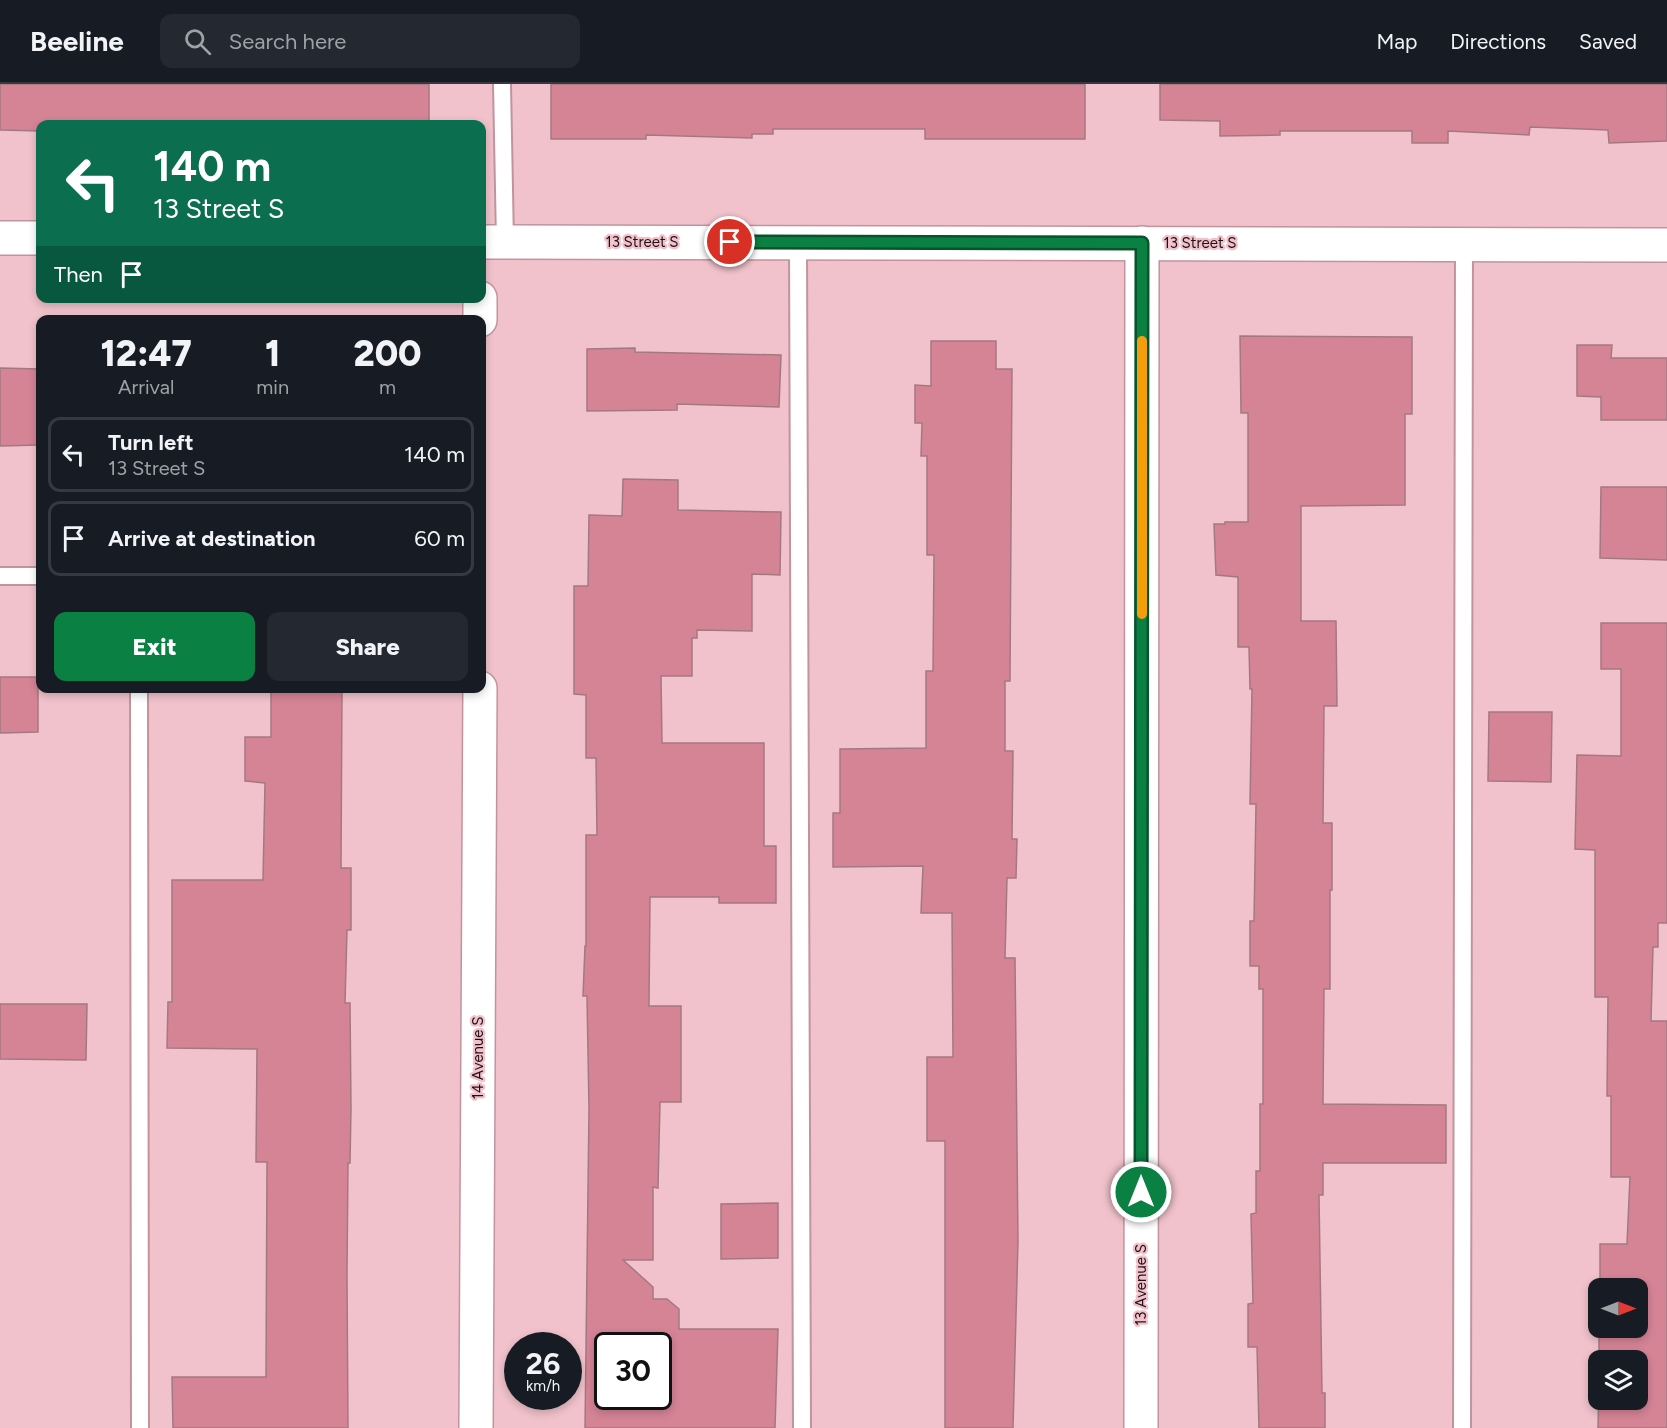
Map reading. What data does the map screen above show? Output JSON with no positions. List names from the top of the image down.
{
  "streets": {
    "street": ["13 Street S", "14 Avenue S", "13 Avenue S"]
  },
  "crossings": [
    ["13 Street S", "13 Avenue S"]
  ],
  "north": "right",
  "page": {
    "header": "Beeline",
    "search": "Search here",
    "nav": ["Map", "Directions", "Saved"],
    "turn": ["140 m", "13 Street S"],
    "then": "Then",
    "eta": [
      "12:47",
      "Arrival",
      "1",
      "min",
      "200",
      "m"
    ],
    "list": [
      {
        "name": "Turn left",
        "note": "13 Street S",
        "value": "140 m"
      },
      {
        "name": "Arrive at destination",
        "value": "60 m"
      }
    ],
    "buttons": ["Exit", "Share"],
    "speed": "26 km/h",
    "limit": "30"
  }
}
